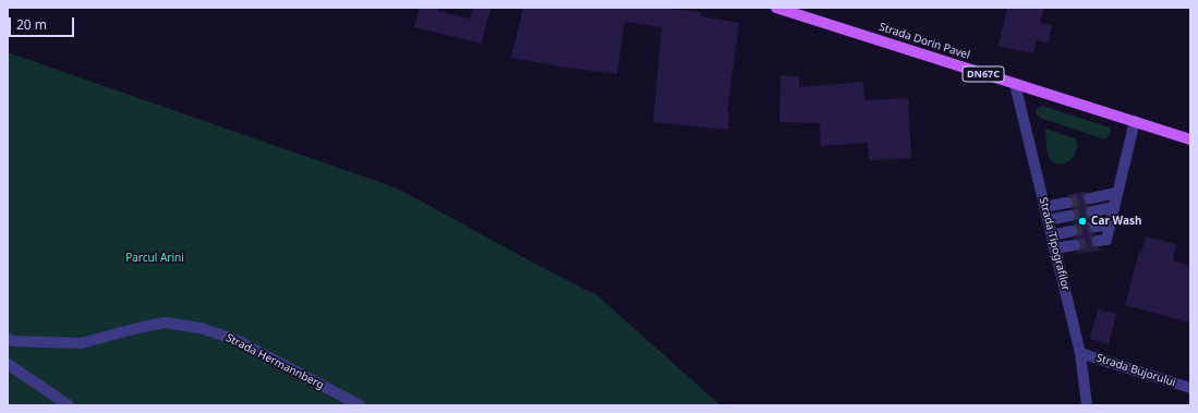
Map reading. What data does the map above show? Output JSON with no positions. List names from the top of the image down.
{
  "streets": {
    "main road": ["Strada Dorin Pavel", "DN67C"],
    "street": ["Strada Tipografilor", "Strada Hermannberg", "Strada Bujorului"]
  },
  "crossings": [
    ["Strada Dorin Pavel", "Strada Tipografilor"],
    ["Strada Tipografilor", "Strada Bujorului"]
  ],
  "parks": ["Parcul Arini"],
  "places": ["Car Wash"],
  "scale_bar": "20 m"
}
